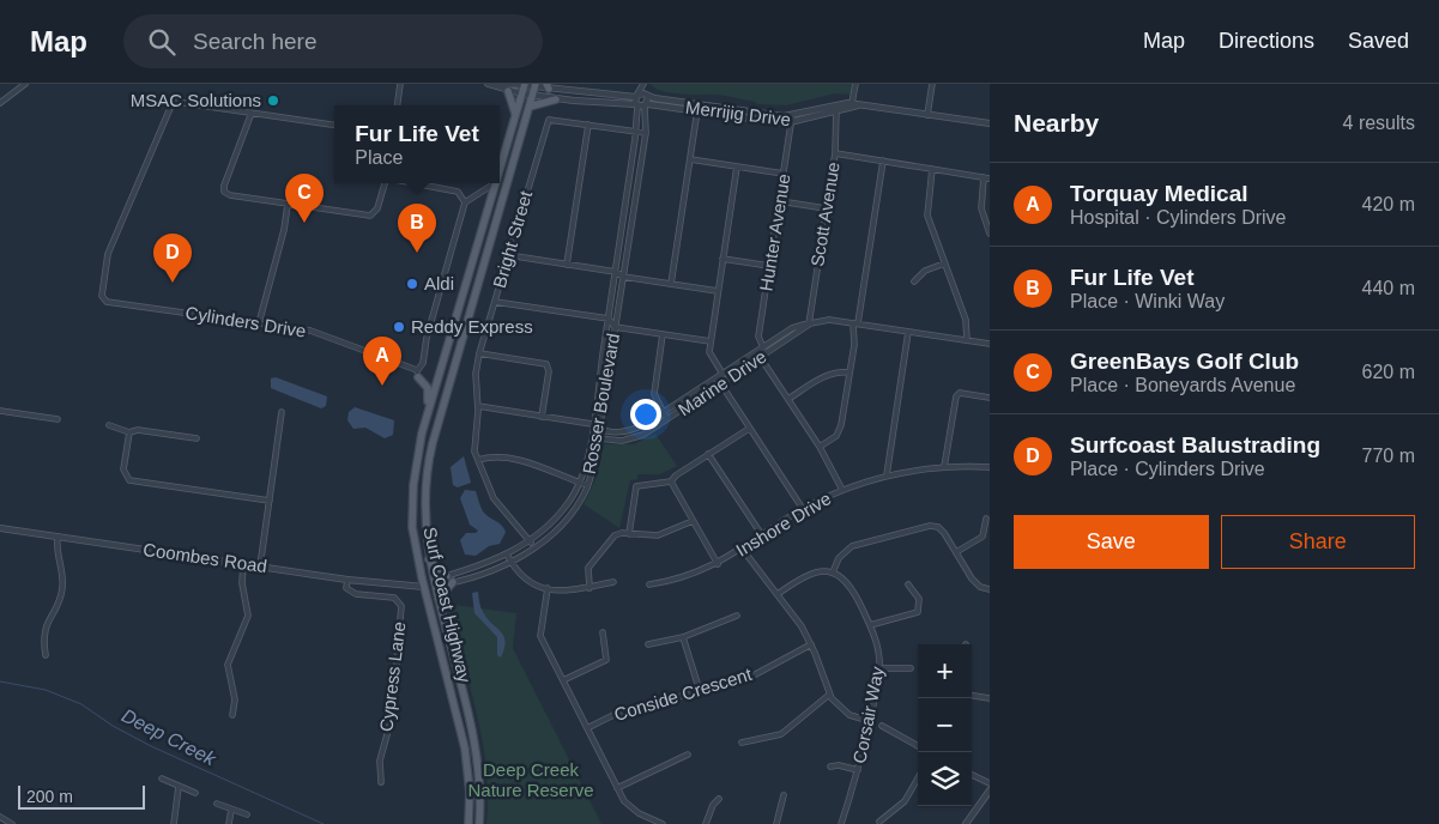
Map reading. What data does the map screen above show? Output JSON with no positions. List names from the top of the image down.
{
  "streets": {
    "main road": ["Surf Coast Highway"],
    "street": [
      "Merrijig Drive",
      "Scott Avenue",
      "Hunter Avenue",
      "Bright Street",
      "Cylinders Drive",
      "Marine Drive",
      "Rosser Boulevard",
      "Inshore Drive",
      "Coombes Road",
      "Cypress Lane",
      "Conside Crescent",
      "Corsair Way"
    ]
  },
  "crossings": [
    ["Merrijig Drive", "Scott Avenue"],
    ["Merrijig Drive", "Hunter Avenue"],
    ["Merrijig Drive", "Rosser Boulevard"],
    ["Merrijig Drive", "Surf Coast Highway"],
    ["Scott Avenue", "Marine Drive"],
    ["Hunter Avenue", "Marine Drive"],
    ["Bright Street", "Rosser Boulevard"],
    ["Marine Drive", "Rosser Boulevard"],
    ["Rosser Boulevard", "Surf Coast Highway"],
    ["Coombes Road", "Surf Coast Highway"],
    ["Coombes Road", "Cypress Lane"]
  ],
  "water": ["Deep Creek"],
  "parks": ["Deep Creek Nature Reserve"],
  "places": ["MSAC Solutions", "Aldi", "Reddy Express"],
  "scale_bar": "200 m",
  "page": {
    "header": "Map",
    "search": "Search here",
    "nav": ["Map", "Directions", "Saved"],
    "heading": ["Nearby", "4 results"],
    "popup": ["Fur Life Vet", "Place"],
    "list": [
      {
        "mark": "A",
        "name": "Torquay Medical",
        "note": "Hospital · Cylinders Drive",
        "value": "420 m"
      },
      {
        "mark": "B",
        "name": "Fur Life Vet",
        "note": "Place · Winki Way",
        "value": "440 m"
      },
      {
        "mark": "C",
        "name": "GreenBays Golf Club",
        "note": "Place · Boneyards Avenue",
        "value": "620 m"
      },
      {
        "mark": "D",
        "name": "Surfcoast Balustrading",
        "note": "Place · Cylinders Drive",
        "value": "770 m"
      }
    ],
    "pins": [
      "C",
      "B",
      "D",
      "A"
    ],
    "buttons": ["Save", "Share"],
    "map_buttons": ["+", "−"],
    "scale": "200 m"
  }
}
